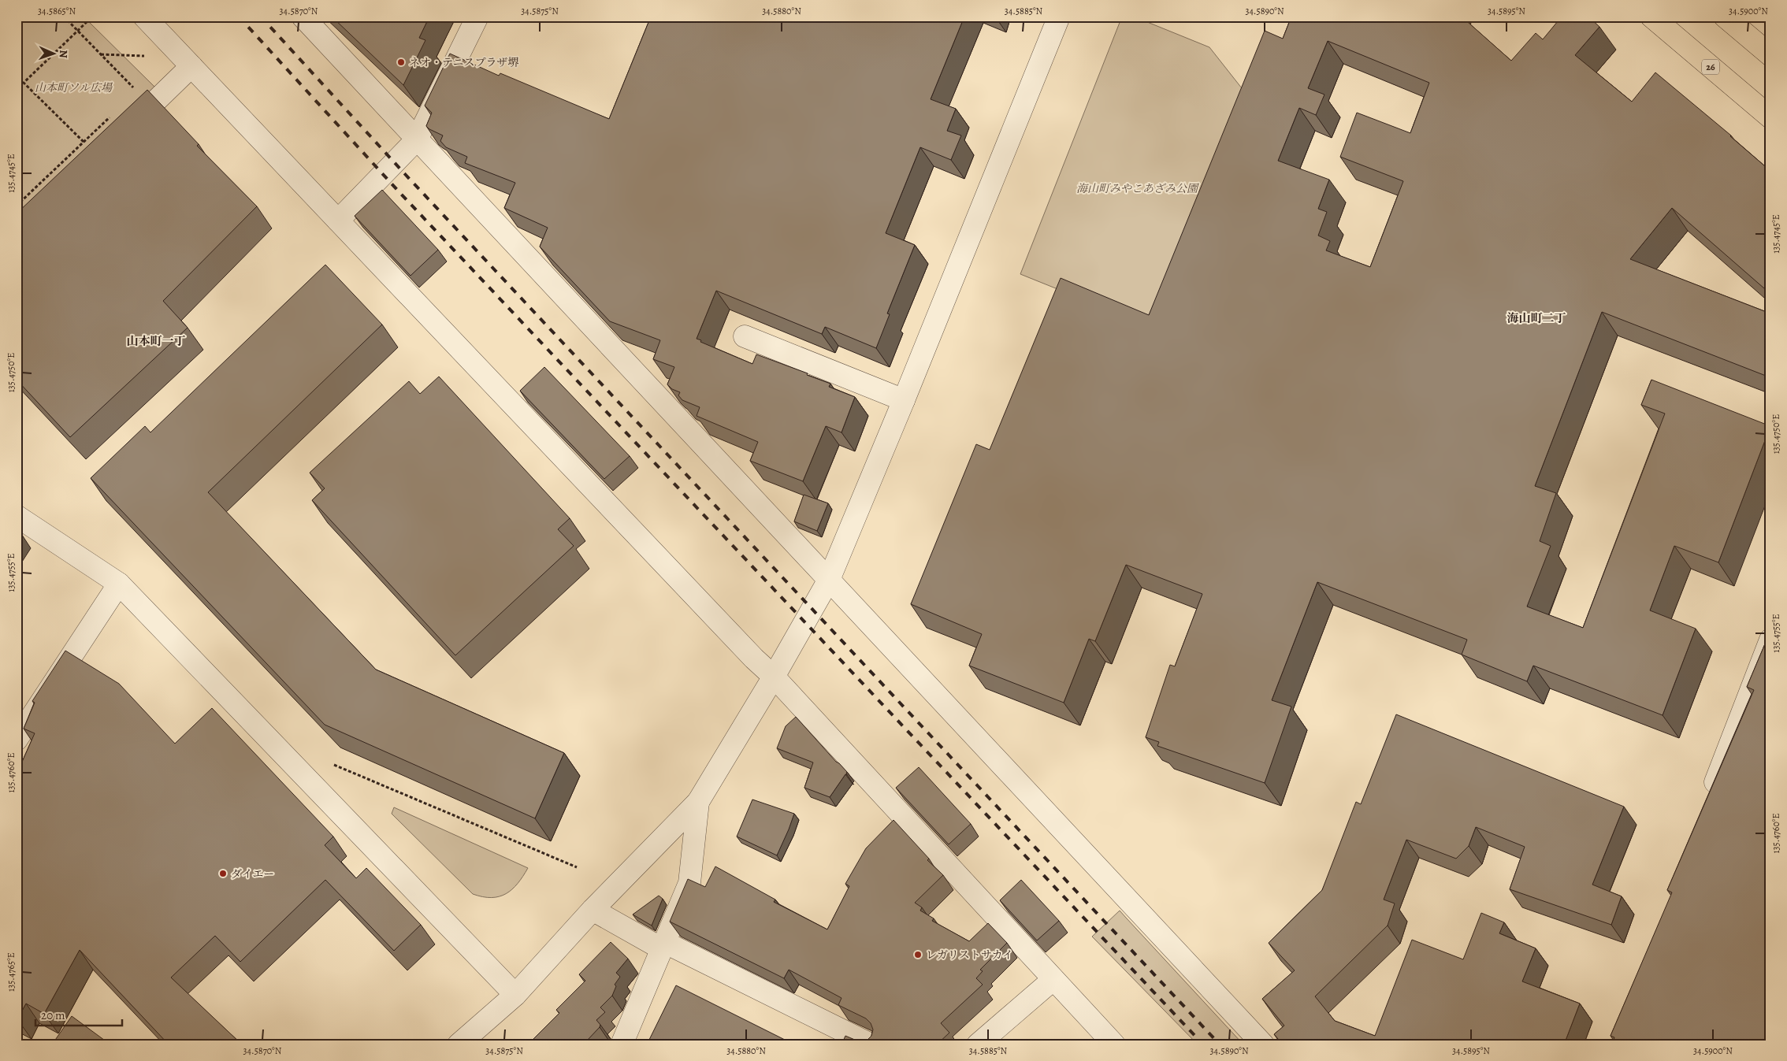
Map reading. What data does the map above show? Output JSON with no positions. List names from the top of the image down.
{
  "streets": {
    "highway": ["26"]
  },
  "districts": ["海山町二丁", "山本町一丁"],
  "parks": ["山本町ソル広場", "海山町みやこあざみ公園"],
  "places": ["ネオ・テニスプラザ堺", "ダイエー", "レガリストサカイ"],
  "scale_bar": "20 m",
  "north": "right",
  "coordinates": [
    "34.5865°N",
    "34.5870°N",
    "34.5875°N",
    "34.5880°N",
    "34.5885°N",
    "34.5890°N",
    "34.5895°N",
    "34.5900°N",
    "135.4745°E",
    "135.4750°E",
    "135.4755°E",
    "135.4760°E",
    "135.4765°E"
  ]
}
